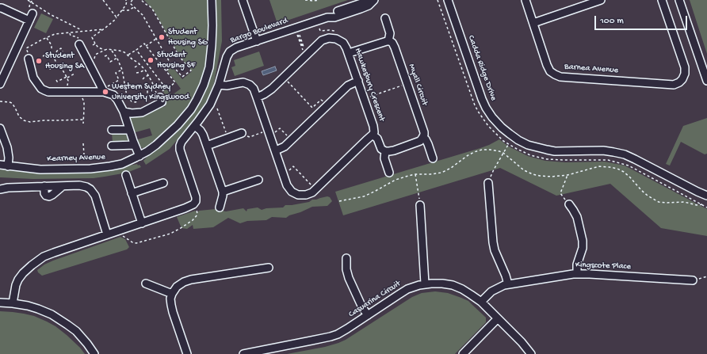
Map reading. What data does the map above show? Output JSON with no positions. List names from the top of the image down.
{
  "streets": {
    "street": [
      "Bargo Boulevard",
      "Cadda Ridge Drive",
      "Barnea Avenue",
      "Hawkesbury Crescent",
      "Myall Circuit",
      "Kearney Avenue",
      "Kingscote Place",
      "Casuarina Circuit"
    ]
  },
  "crossings": [
    ["Kingscote Place", "Casuarina Circuit"]
  ],
  "places": [
    "Student Housing SG",
    "Student Housing SF",
    "Student Housing SA",
    "Western Sydney University Kingswood"
  ],
  "scale_bar": "100 m"
}
